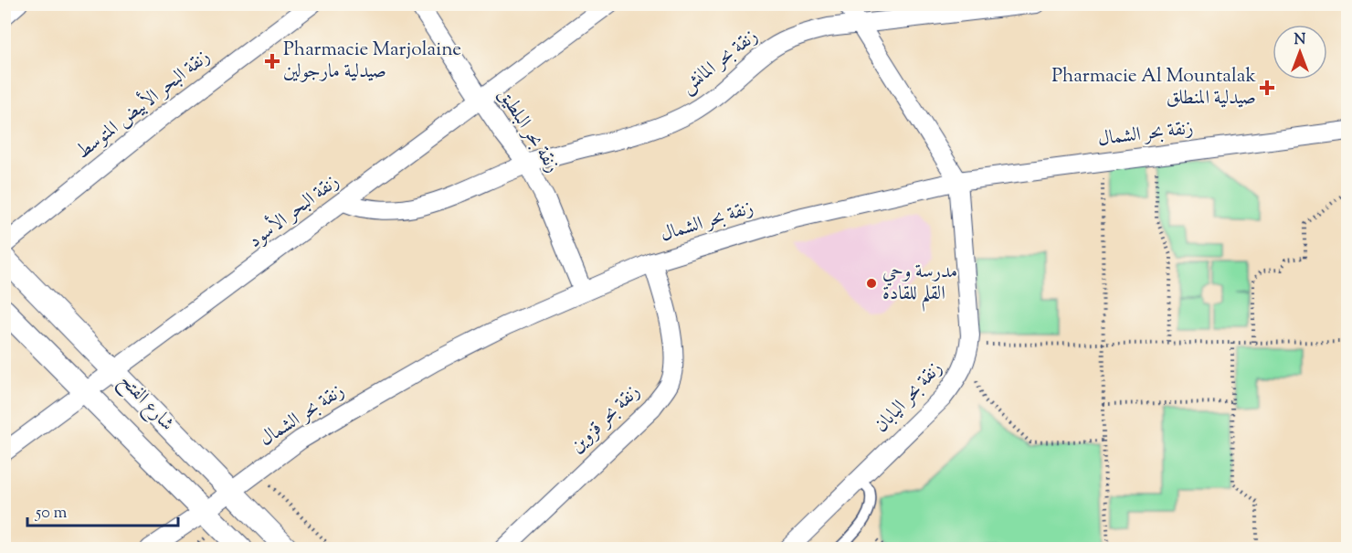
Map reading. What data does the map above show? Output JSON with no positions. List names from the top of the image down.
{
  "streets": {
    "street": [
      "زنقة بحر المانش",
      "زنقة البحر الأبيض المتوسط",
      "زنقة بحر البلطيق",
      "زنقة بحر الشمال",
      "زنقة البحر الأسود",
      "زنقة بحر اليابان",
      "شارع الفتح",
      "زنقة بحر قزوين"
    ]
  },
  "crossings": [
    ["زنقة بحر المانش", "زنقة بحر البلطيق"],
    ["زنقة بحر المانش", "زنقة البحر الأسود"],
    ["زنقة بحر البلطيق", "زنقة بحر الشمال"],
    ["زنقة بحر البلطيق", "زنقة البحر الأسود"],
    ["زنقة بحر الشمال", "شارع الفتح"],
    ["زنقة بحر الشمال", "زنقة بحر قزوين"],
    ["زنقة البحر الأسود", "شارع الفتح"]
  ],
  "places": {
    "health": ["Pharmacie Marjolaine صيدلية مارجولين", "Pharmacie Al Mountalak صيدلية المنطلق"],
    "other": ["مدرسة وحي القلم للقادة"]
  },
  "scale_bar": "50 m",
  "north": "top"
}
